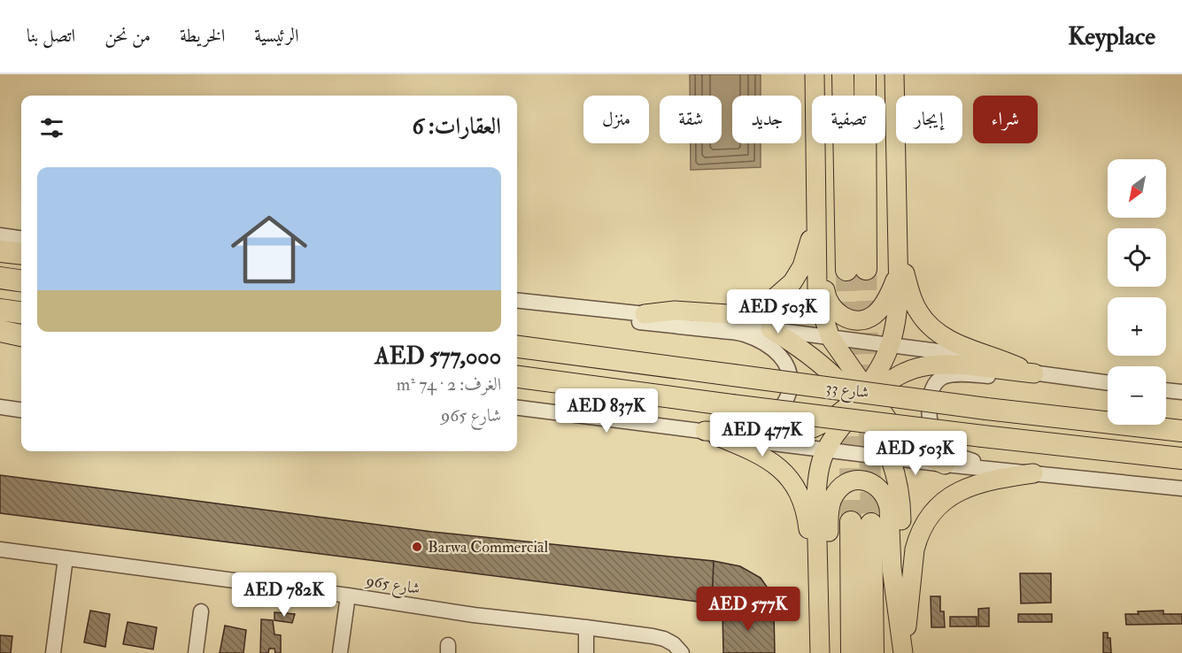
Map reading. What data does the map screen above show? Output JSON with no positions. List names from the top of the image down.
{
  "streets": {
    "highway": ["شارع 33"],
    "street": ["شارع 965"]
  },
  "places": ["Barwa Commercial"],
  "north": "bottom left",
  "page": {
    "header": "Keyplace",
    "nav": [
      "الرئيسية",
      "الخريطة",
      "من نحن",
      "اتصل بنا"
    ],
    "chip": [
      "شراء",
      "إيجار",
      "تصفية",
      "جديد",
      "شقة",
      "منزل"
    ],
    "heading": "العقارات: 6",
    "map_buttons": ["+", "−"],
    "list": [
      {
        "name": "AED 577,000",
        "note": "الغرف: 2 · 74 m² · شارع 965"
      }
    ],
    "price": [
      "AED 503K",
      "AED 837K",
      "AED 477K",
      "AED 503K",
      "AED 782K",
      "AED 577K"
    ]
  }
}
